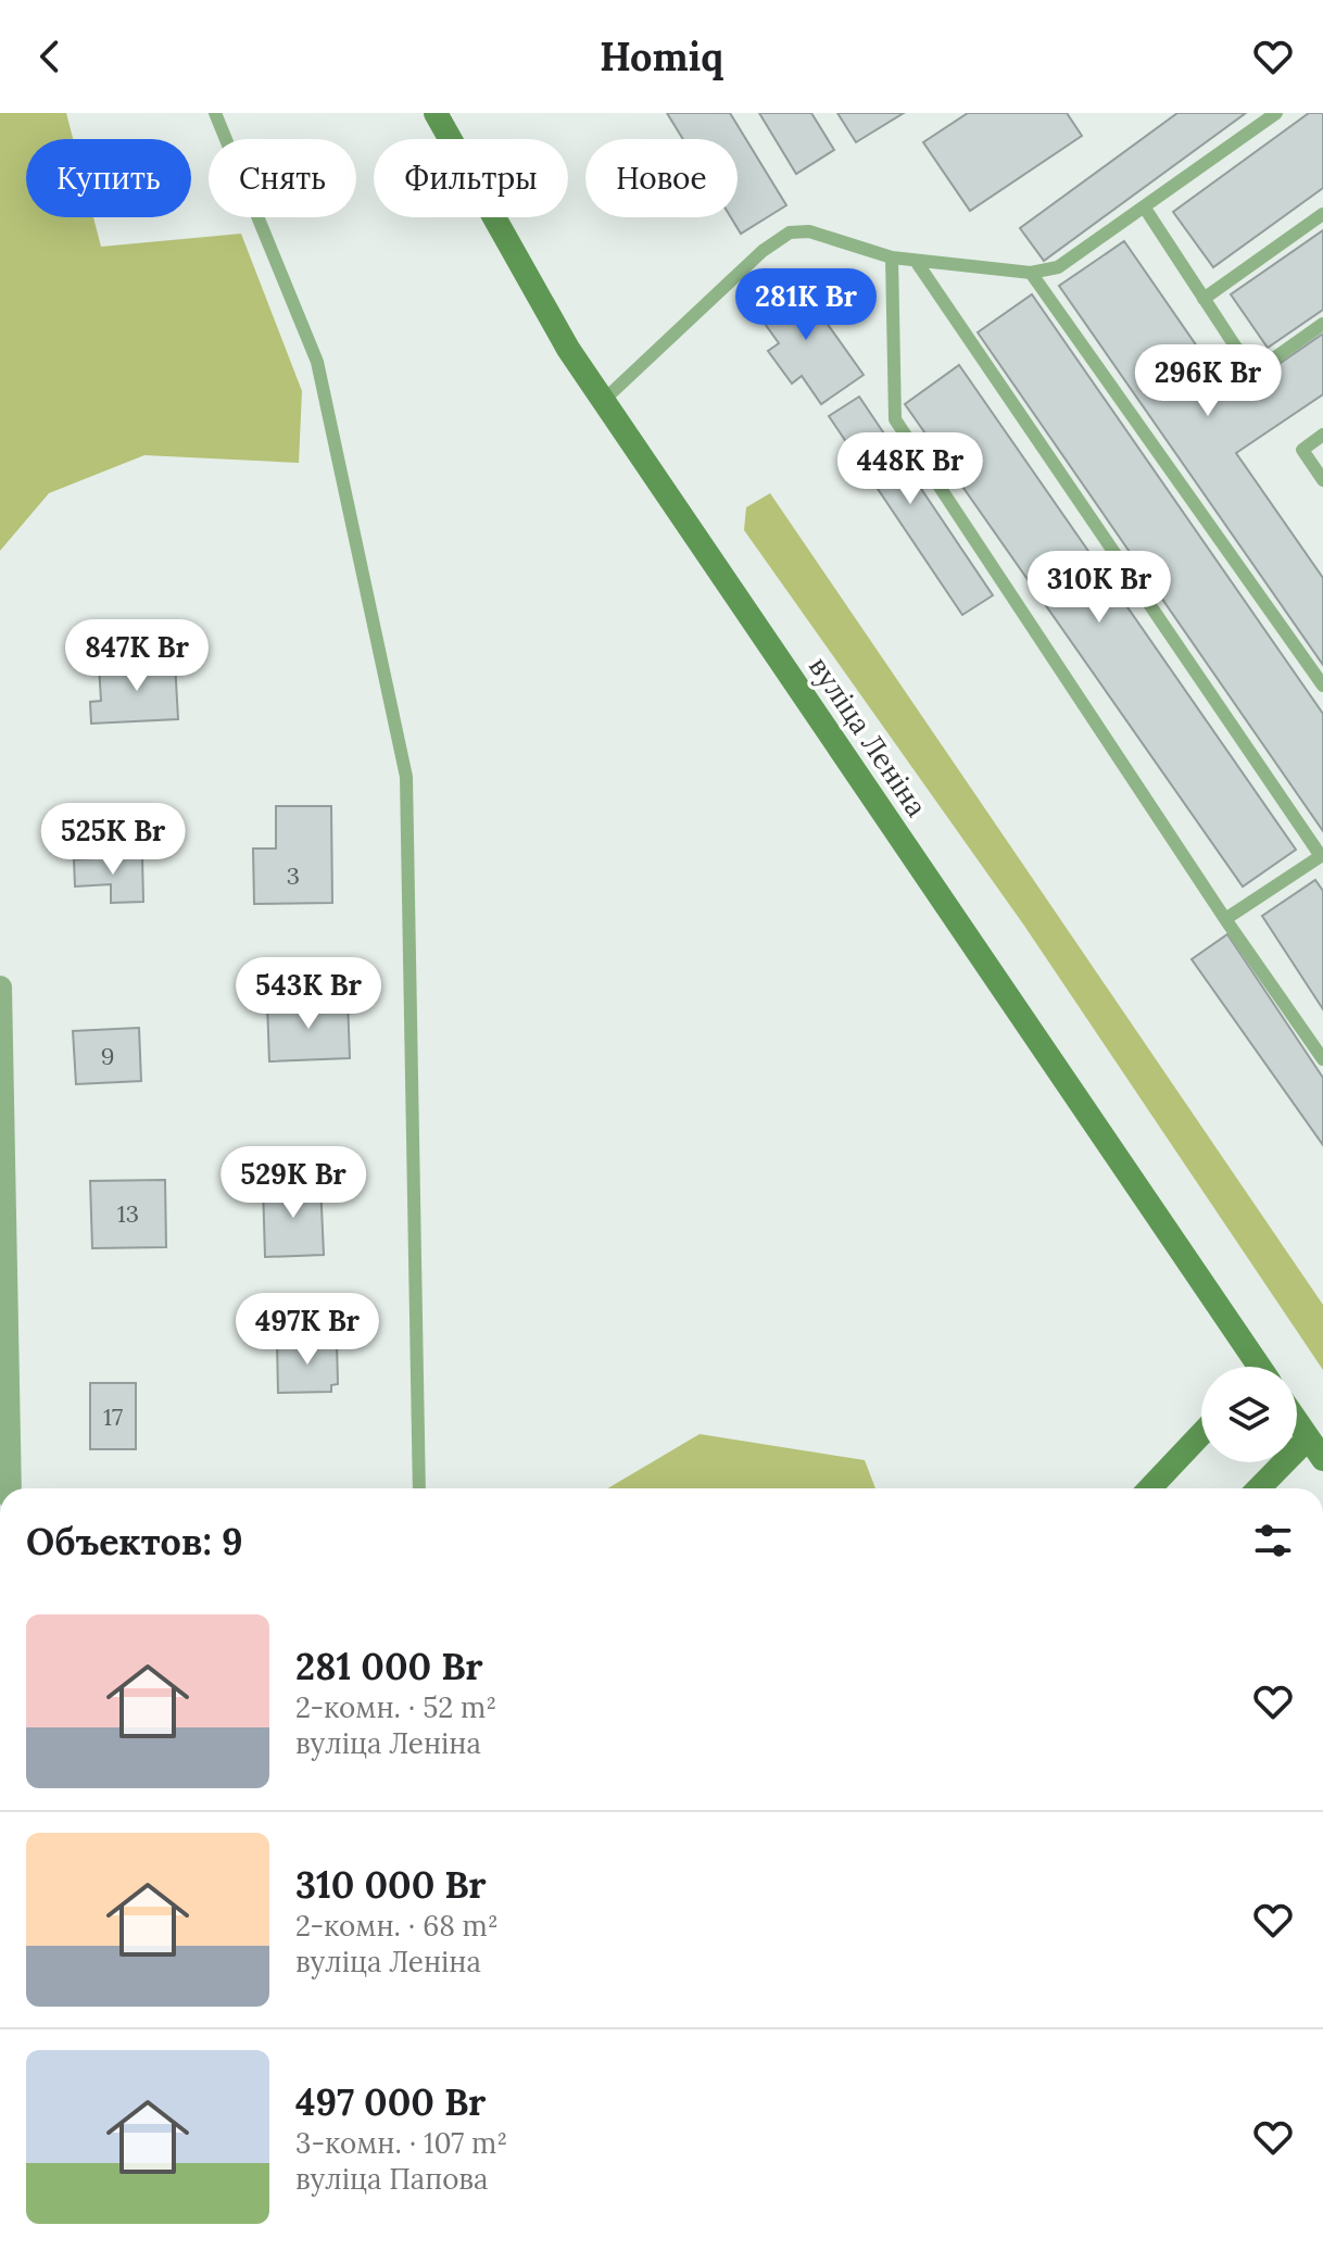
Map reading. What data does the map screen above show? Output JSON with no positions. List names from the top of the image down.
{
  "streets": {
    "main road": ["вуліца Леніна"]
  },
  "house_numbers": [
    "3",
    "9",
    "13",
    "17"
  ],
  "page": {
    "header": "Homiq",
    "chip": [
      "Купить",
      "Снять",
      "Фильтры",
      "Новое"
    ],
    "price": [
      "281K Br",
      "296K Br",
      "448K Br",
      "310K Br",
      "847K Br",
      "525K Br",
      "543K Br",
      "529K Br",
      "497K Br"
    ],
    "heading": "Объектов: 9",
    "list": [
      {
        "name": "281 000 Br",
        "note": "2-комн. · 52 m² · вуліца Леніна"
      },
      {
        "name": "310 000 Br",
        "note": "2-комн. · 68 m² · вуліца Леніна"
      },
      {
        "name": "497 000 Br",
        "note": "3-комн. · 107 m² · вуліца Папова"
      }
    ]
  }
}
